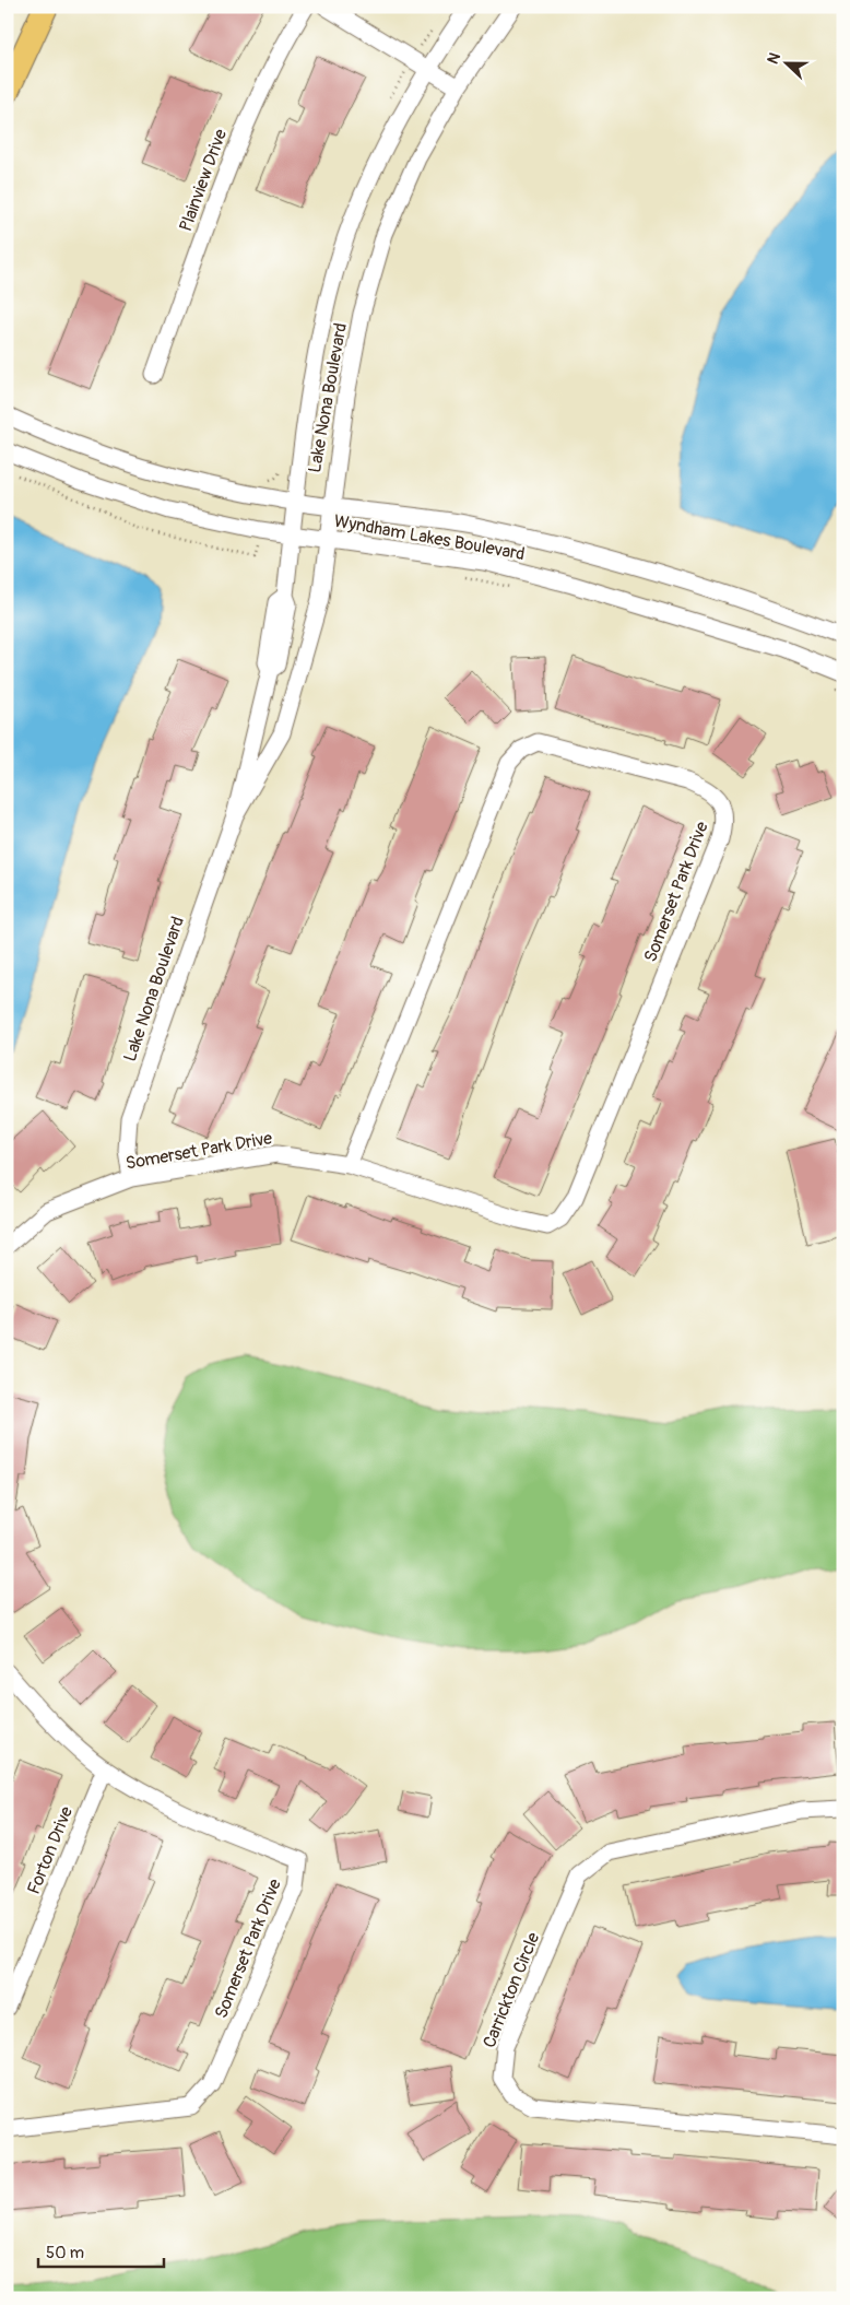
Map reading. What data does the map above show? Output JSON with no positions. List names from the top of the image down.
{
  "streets": {
    "street": [
      "Plainview Drive",
      "Lake Nona Boulevard",
      "Wyndham Lakes Boulevard",
      "Somerset Park Drive",
      "Forton Drive",
      "Carrickton Circle"
    ]
  },
  "crossings": [
    ["Lake Nona Boulevard", "Wyndham Lakes Boulevard"],
    ["Lake Nona Boulevard", "Somerset Park Drive"],
    ["Somerset Park Drive", "Forton Drive"]
  ],
  "scale_bar": "50 m",
  "north": "left"
}
